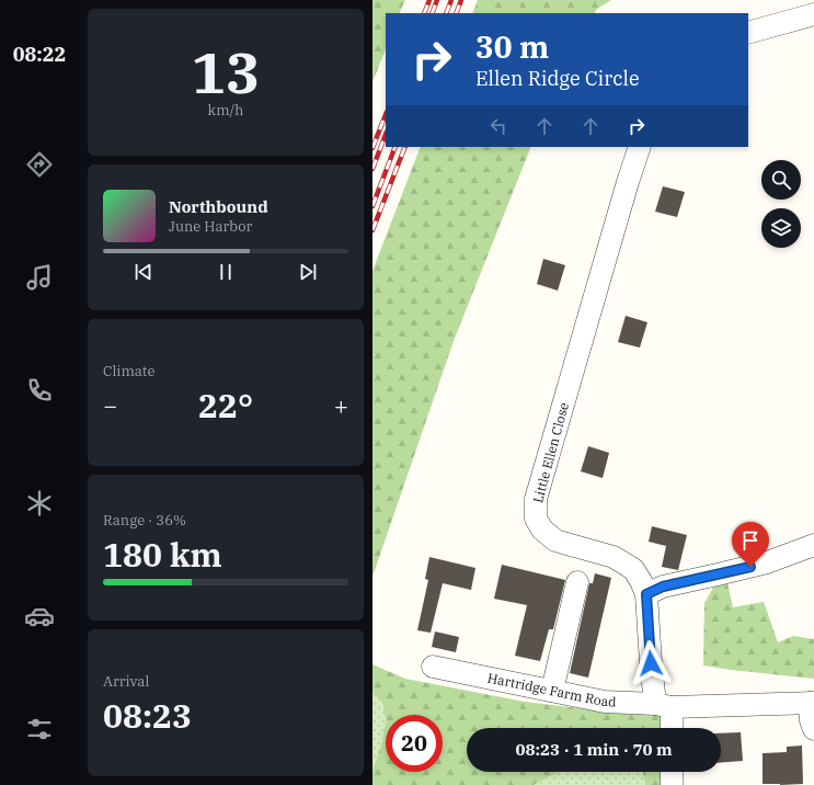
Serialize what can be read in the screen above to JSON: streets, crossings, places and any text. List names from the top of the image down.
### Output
{
  "streets": {
    "street": ["Little Ellen Close", "Hartridge Farm Road"]
  },
  "crossings": [
    ["Little Ellen Close", "Hartridge Farm Road"]
  ],
  "page": {
    "tabs": "08:22",
    "tile": [
      ["13", "km/h"],
      "Climate",
      ["Range · 36%", "180 km"],
      ["Arrival", "08:23"]
    ],
    "turn": ["30 m", "Ellen Ridge Circle"],
    "song": ["Northbound", "June Harbor"],
    "heat": ["−", "22°", "+"],
    "limit": "20",
    "trip": "08:23 · 1 min · 70 m"
  }
}
